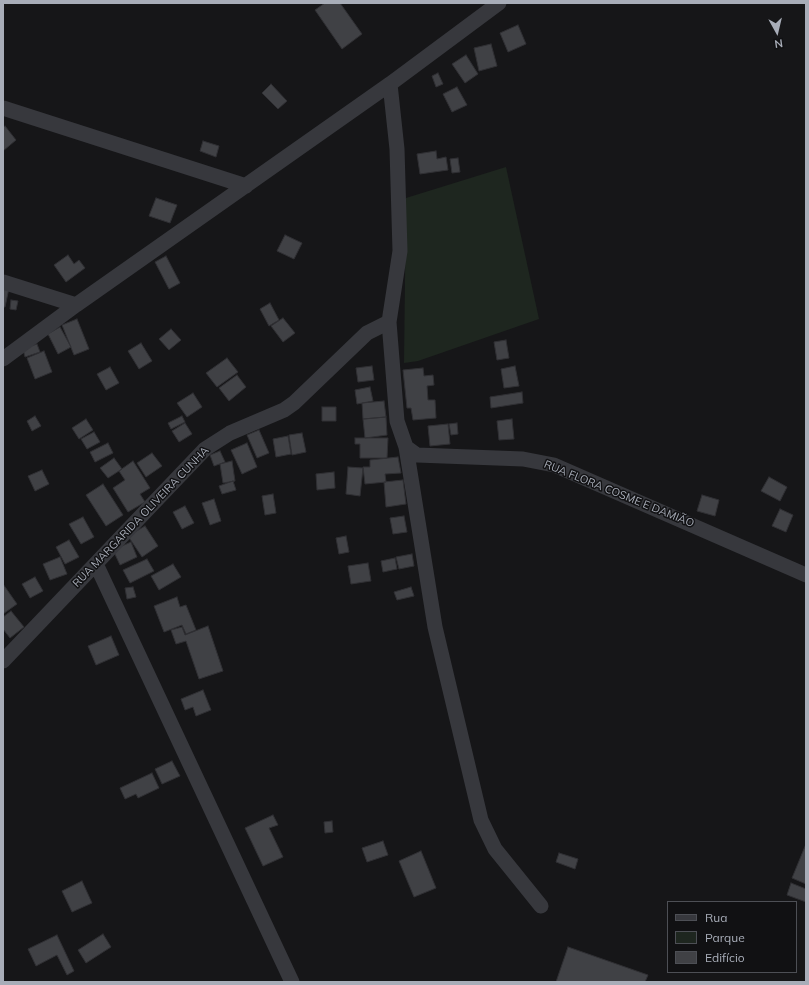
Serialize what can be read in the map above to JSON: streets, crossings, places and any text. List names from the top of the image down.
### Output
{
  "streets": {
    "street": ["RUA FLORA COSME E DAMIÃO", "RUA MARGARIDA OLIVEIRA CUNHA"]
  },
  "legend": ["Rua", "Parque", "Edifício"],
  "north": "bottom"
}
